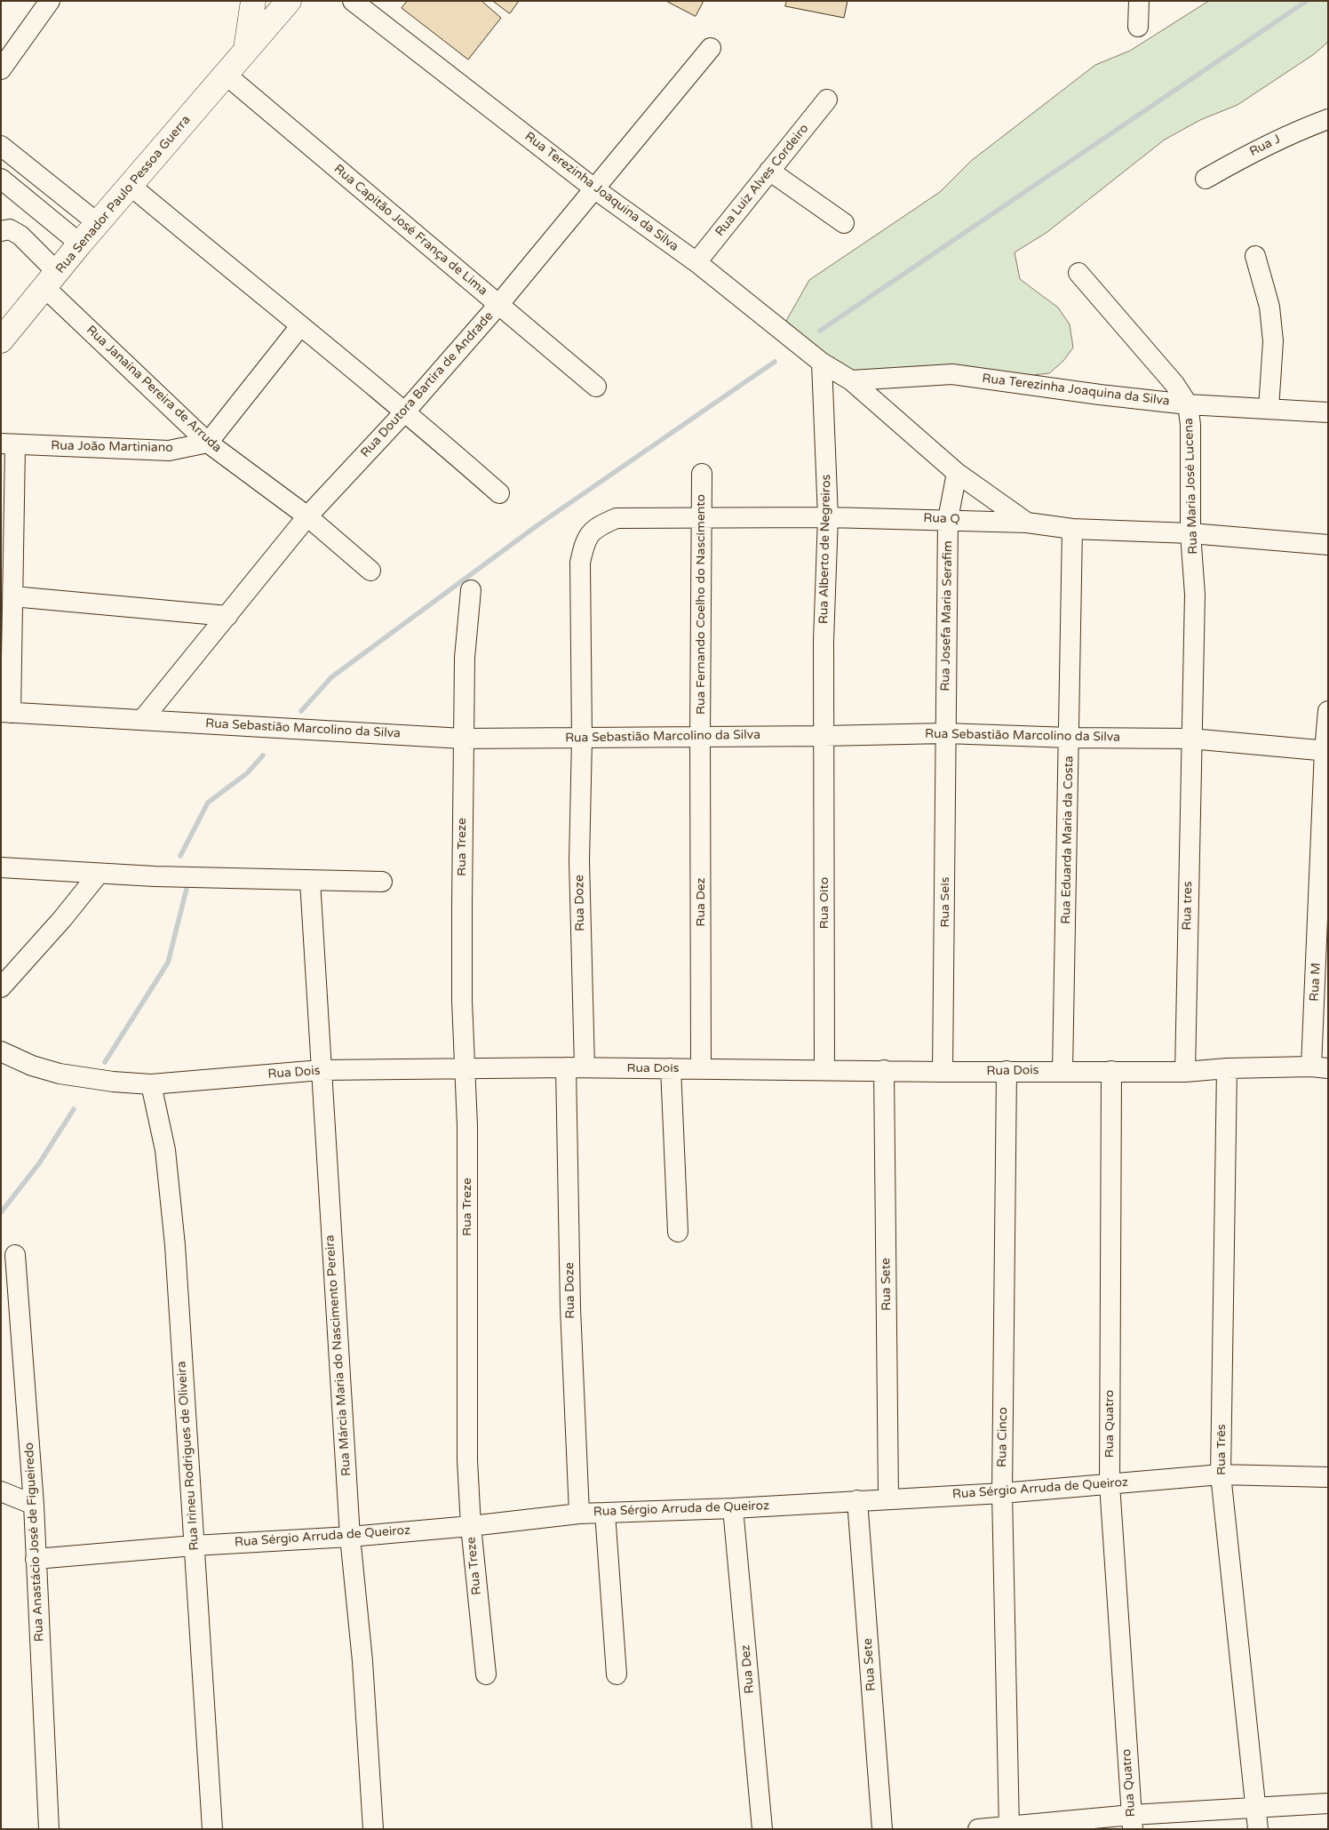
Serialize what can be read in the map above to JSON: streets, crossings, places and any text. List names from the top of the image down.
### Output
{
  "streets": {
    "main road": ["Rua Senador Paulo Pessoa Guerra"],
    "street": [
      "Rua J",
      "Rua Luiz Alves Cordeiro",
      "Rua Terezinha Joaquina da Silva",
      "Rua Capitão José França de Lima",
      "Rua Doutora Bartira de Andrade",
      "Rua Janaína Pereira de Arruda",
      "Rua João Martiniano",
      "Rua Maria José Lucena",
      "Rua Q",
      "Rua Alberto de Negreiros",
      "Rua Fernando Coelho do Nascimento",
      "Rua Josefa Maria Serafim",
      "Rua Sebastião Marcolino da Silva",
      "Rua Eduarda Maria da Costa",
      "Rua Treze",
      "Rua Dez",
      "Rua Seis",
      "Rua Doze",
      "Rua Oito",
      "Rua tres",
      "Rua M",
      "Rua Dois",
      "Rua Sete",
      "Rua Márcia Maria do Nascimento Pereira",
      "Rua Quatro",
      "Rua Cinco",
      "Rua Três",
      "Rua Irineu Rodrigues de Oliveira",
      "Rua Sérgio Arruda de Queiroz",
      "Rua Anastácio José de Figueiredo"
    ]
  },
  "crossings": [
    ["Rua Luiz Alves Cordeiro", "Rua Terezinha Joaquina da Silva"],
    ["Rua Terezinha Joaquina da Silva", "Rua Doutora Bartira de Andrade"],
    ["Rua Terezinha Joaquina da Silva", "Rua Maria José Lucena"],
    ["Rua Terezinha Joaquina da Silva", "Rua Q"],
    ["Rua Terezinha Joaquina da Silva", "Rua Alberto de Negreiros"],
    ["Rua Terezinha Joaquina da Silva", "Rua Josefa Maria Serafim"],
    ["Rua Senador Paulo Pessoa Guerra", "Rua Capitão José França de Lima"],
    ["Rua Senador Paulo Pessoa Guerra", "Rua Janaína Pereira de Arruda"],
    ["Rua Capitão José França de Lima", "Rua Doutora Bartira de Andrade"],
    ["Rua Doutora Bartira de Andrade", "Rua Janaína Pereira de Arruda"],
    ["Rua Doutora Bartira de Andrade", "Rua Sebastião Marcolino da Silva"],
    ["Rua Janaína Pereira de Arruda", "Rua João Martiniano"],
    ["Rua Maria José Lucena", "Rua Q"],
    ["Rua Maria José Lucena", "Rua Sebastião Marcolino da Silva"],
    ["Rua Maria José Lucena", "Rua tres"],
    ["Rua Q", "Rua Alberto de Negreiros"],
    ["Rua Q", "Rua Fernando Coelho do Nascimento"],
    ["Rua Q", "Rua Josefa Maria Serafim"],
    ["Rua Q", "Rua Eduarda Maria da Costa"],
    ["Rua Q", "Rua Doze"],
    ["Rua Alberto de Negreiros", "Rua Sebastião Marcolino da Silva"],
    ["Rua Alberto de Negreiros", "Rua Oito"],
    ["Rua Fernando Coelho do Nascimento", "Rua Sebastião Marcolino da Silva"],
    ["Rua Fernando Coelho do Nascimento", "Rua Dez"],
    ["Rua Josefa Maria Serafim", "Rua Sebastião Marcolino da Silva"],
    ["Rua Josefa Maria Serafim", "Rua Seis"],
    ["Rua Sebastião Marcolino da Silva", "Rua Eduarda Maria da Costa"],
    ["Rua Sebastião Marcolino da Silva", "Rua Treze"],
    ["Rua Sebastião Marcolino da Silva", "Rua Dez"],
    ["Rua Sebastião Marcolino da Silva", "Rua Seis"],
    ["Rua Sebastião Marcolino da Silva", "Rua Doze"],
    ["Rua Sebastião Marcolino da Silva", "Rua Oito"],
    ["Rua Sebastião Marcolino da Silva", "Rua tres"],
    ["Rua Sebastião Marcolino da Silva", "Rua M"],
    ["Rua Eduarda Maria da Costa", "Rua Dois"],
    ["Rua Treze", "Rua Dois"],
    ["Rua Treze", "Rua Sérgio Arruda de Queiroz"],
    ["Rua Dez", "Rua Dois"],
    ["Rua Dez", "Rua Sérgio Arruda de Queiroz"],
    ["Rua Seis", "Rua Dois"],
    ["Rua Doze", "Rua Dois"],
    ["Rua Doze", "Rua Sérgio Arruda de Queiroz"],
    ["Rua Oito", "Rua Dois"],
    ["Rua tres", "Rua Dois"],
    ["Rua M", "Rua Dois"],
    ["Rua Dois", "Rua Sete"],
    ["Rua Dois", "Rua Márcia Maria do Nascimento Pereira"],
    ["Rua Dois", "Rua Quatro"],
    ["Rua Dois", "Rua Cinco"],
    ["Rua Dois", "Rua Três"],
    ["Rua Dois", "Rua Irineu Rodrigues de Oliveira"],
    ["Rua Sete", "Rua Sérgio Arruda de Queiroz"],
    ["Rua Márcia Maria do Nascimento Pereira", "Rua Sérgio Arruda de Queiroz"],
    ["Rua Quatro", "Rua Sérgio Arruda de Queiroz"],
    ["Rua Cinco", "Rua Sérgio Arruda de Queiroz"],
    ["Rua Três", "Rua Sérgio Arruda de Queiroz"],
    ["Rua Irineu Rodrigues de Oliveira", "Rua Sérgio Arruda de Queiroz"],
    ["Rua Sérgio Arruda de Queiroz", "Rua Anastácio José de Figueiredo"]
  ]
}
